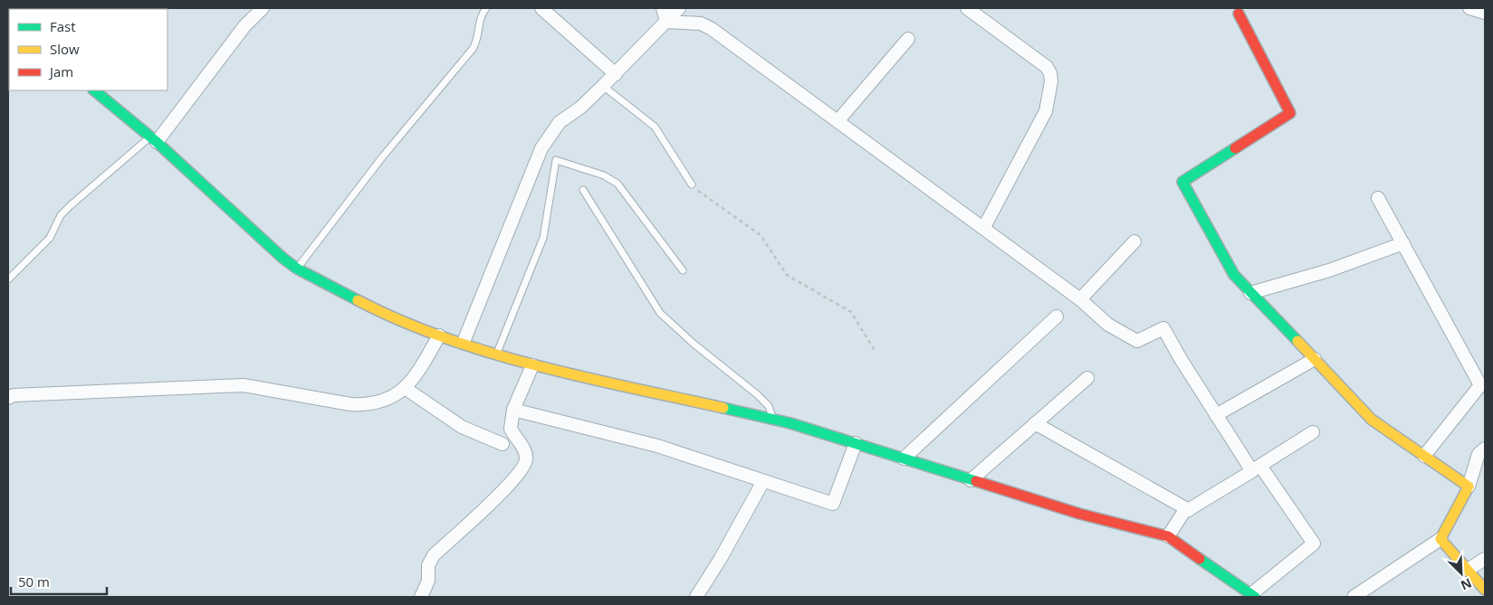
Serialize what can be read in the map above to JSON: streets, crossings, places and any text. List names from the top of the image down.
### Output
{
  "legend": ["Fast", "Slow", "Jam"],
  "scale_bar": "50 m",
  "north": "bottom right"
}
